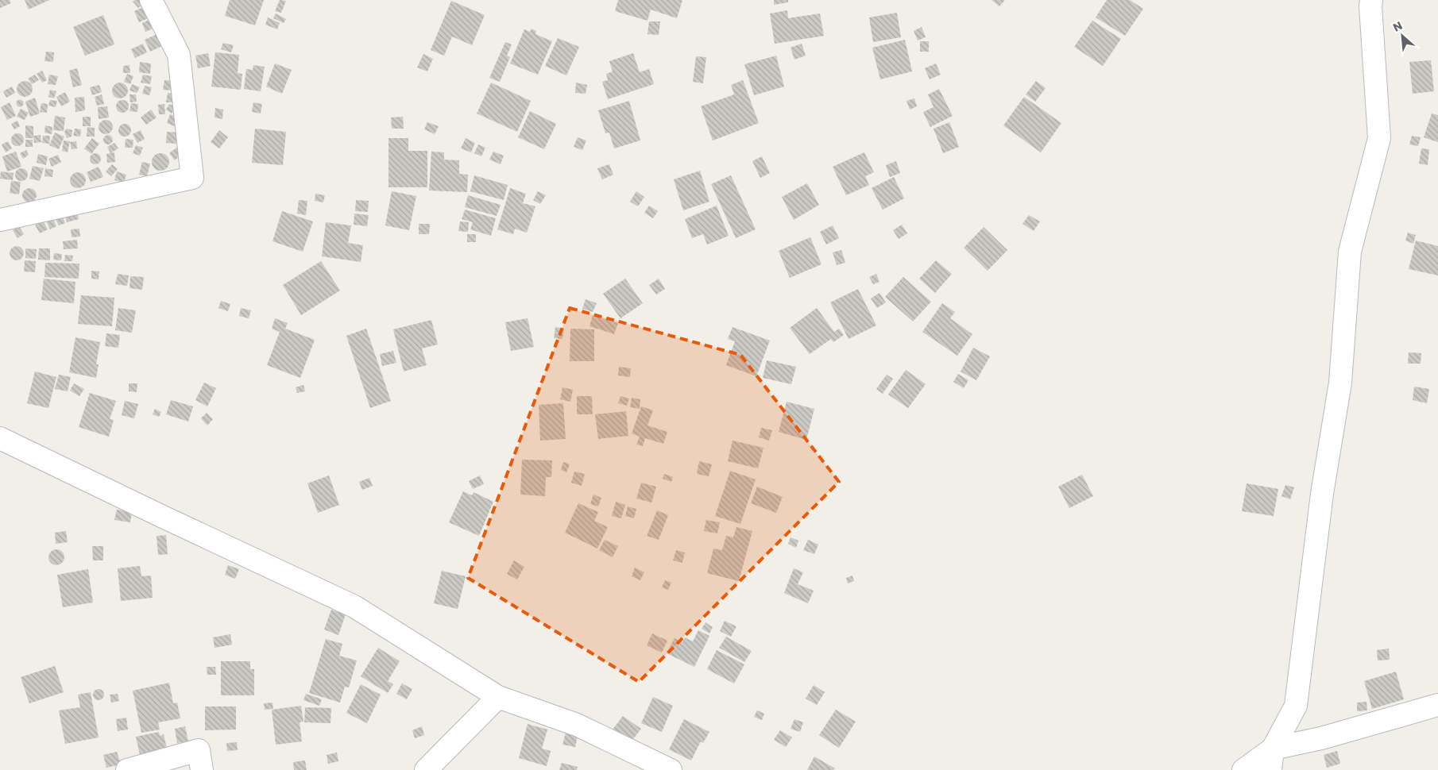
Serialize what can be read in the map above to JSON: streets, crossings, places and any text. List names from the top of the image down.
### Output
{
  "north": "top left"
}
